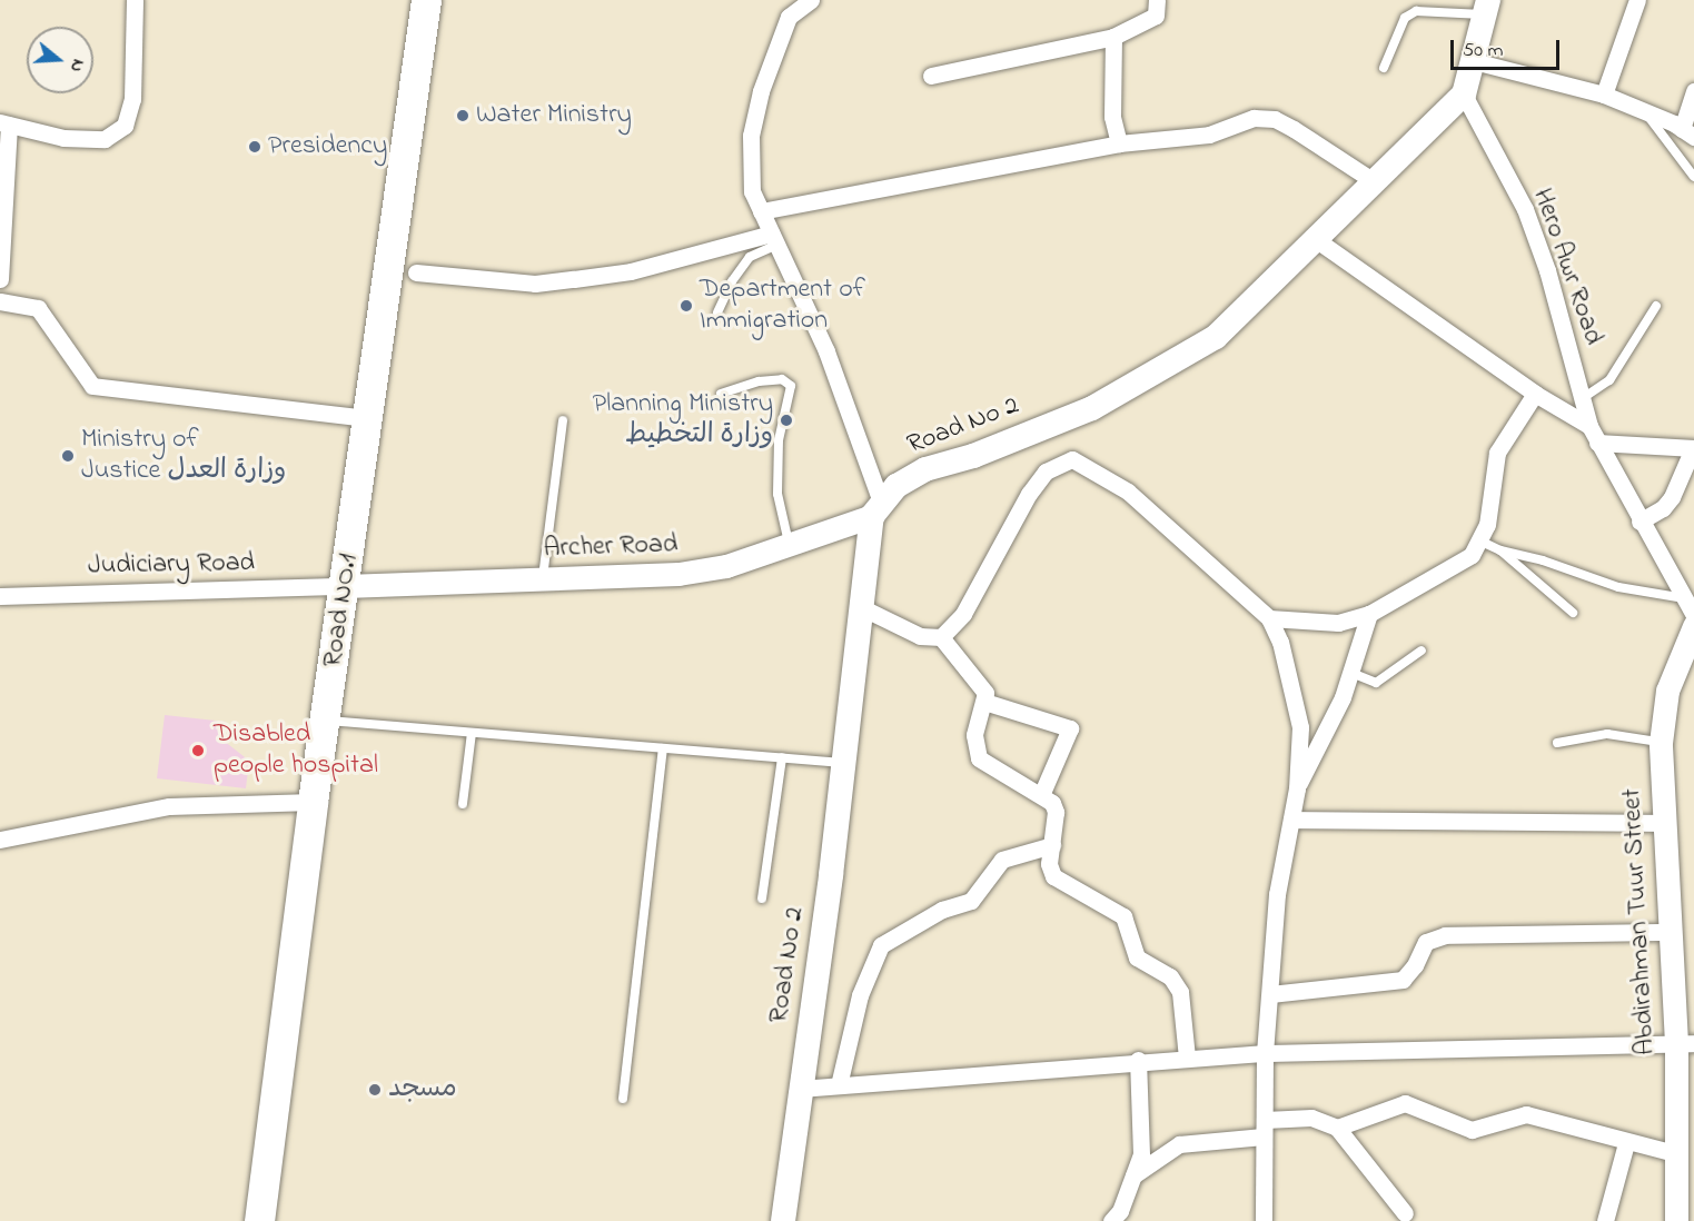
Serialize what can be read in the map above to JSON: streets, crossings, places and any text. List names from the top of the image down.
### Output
{
  "streets": {
    "highway": ["Road NO.1"],
    "main road": ["Road No 2"],
    "street": [
      "Hero Awr Road",
      "Archer Road",
      "Judiciary Road",
      "Abdirahman Tuur Street"
    ]
  },
  "crossings": [
    ["Hero Awr Road", "Road No 2"],
    ["Road No 2", "Archer Road"],
    ["Archer Road", "Judiciary Road"],
    ["Archer Road", "Road NO.1"],
    ["Judiciary Road", "Road NO.1"]
  ],
  "places": [
    "Water Ministry",
    "Presidency",
    "Department of Immigration",
    "Planning Ministry وزارة التخطيط",
    "Ministry of Justice وزارة العدل",
    "Disabled people hospital",
    "مسجد"
  ],
  "scale_bar": "50 m",
  "north": "right"
}
